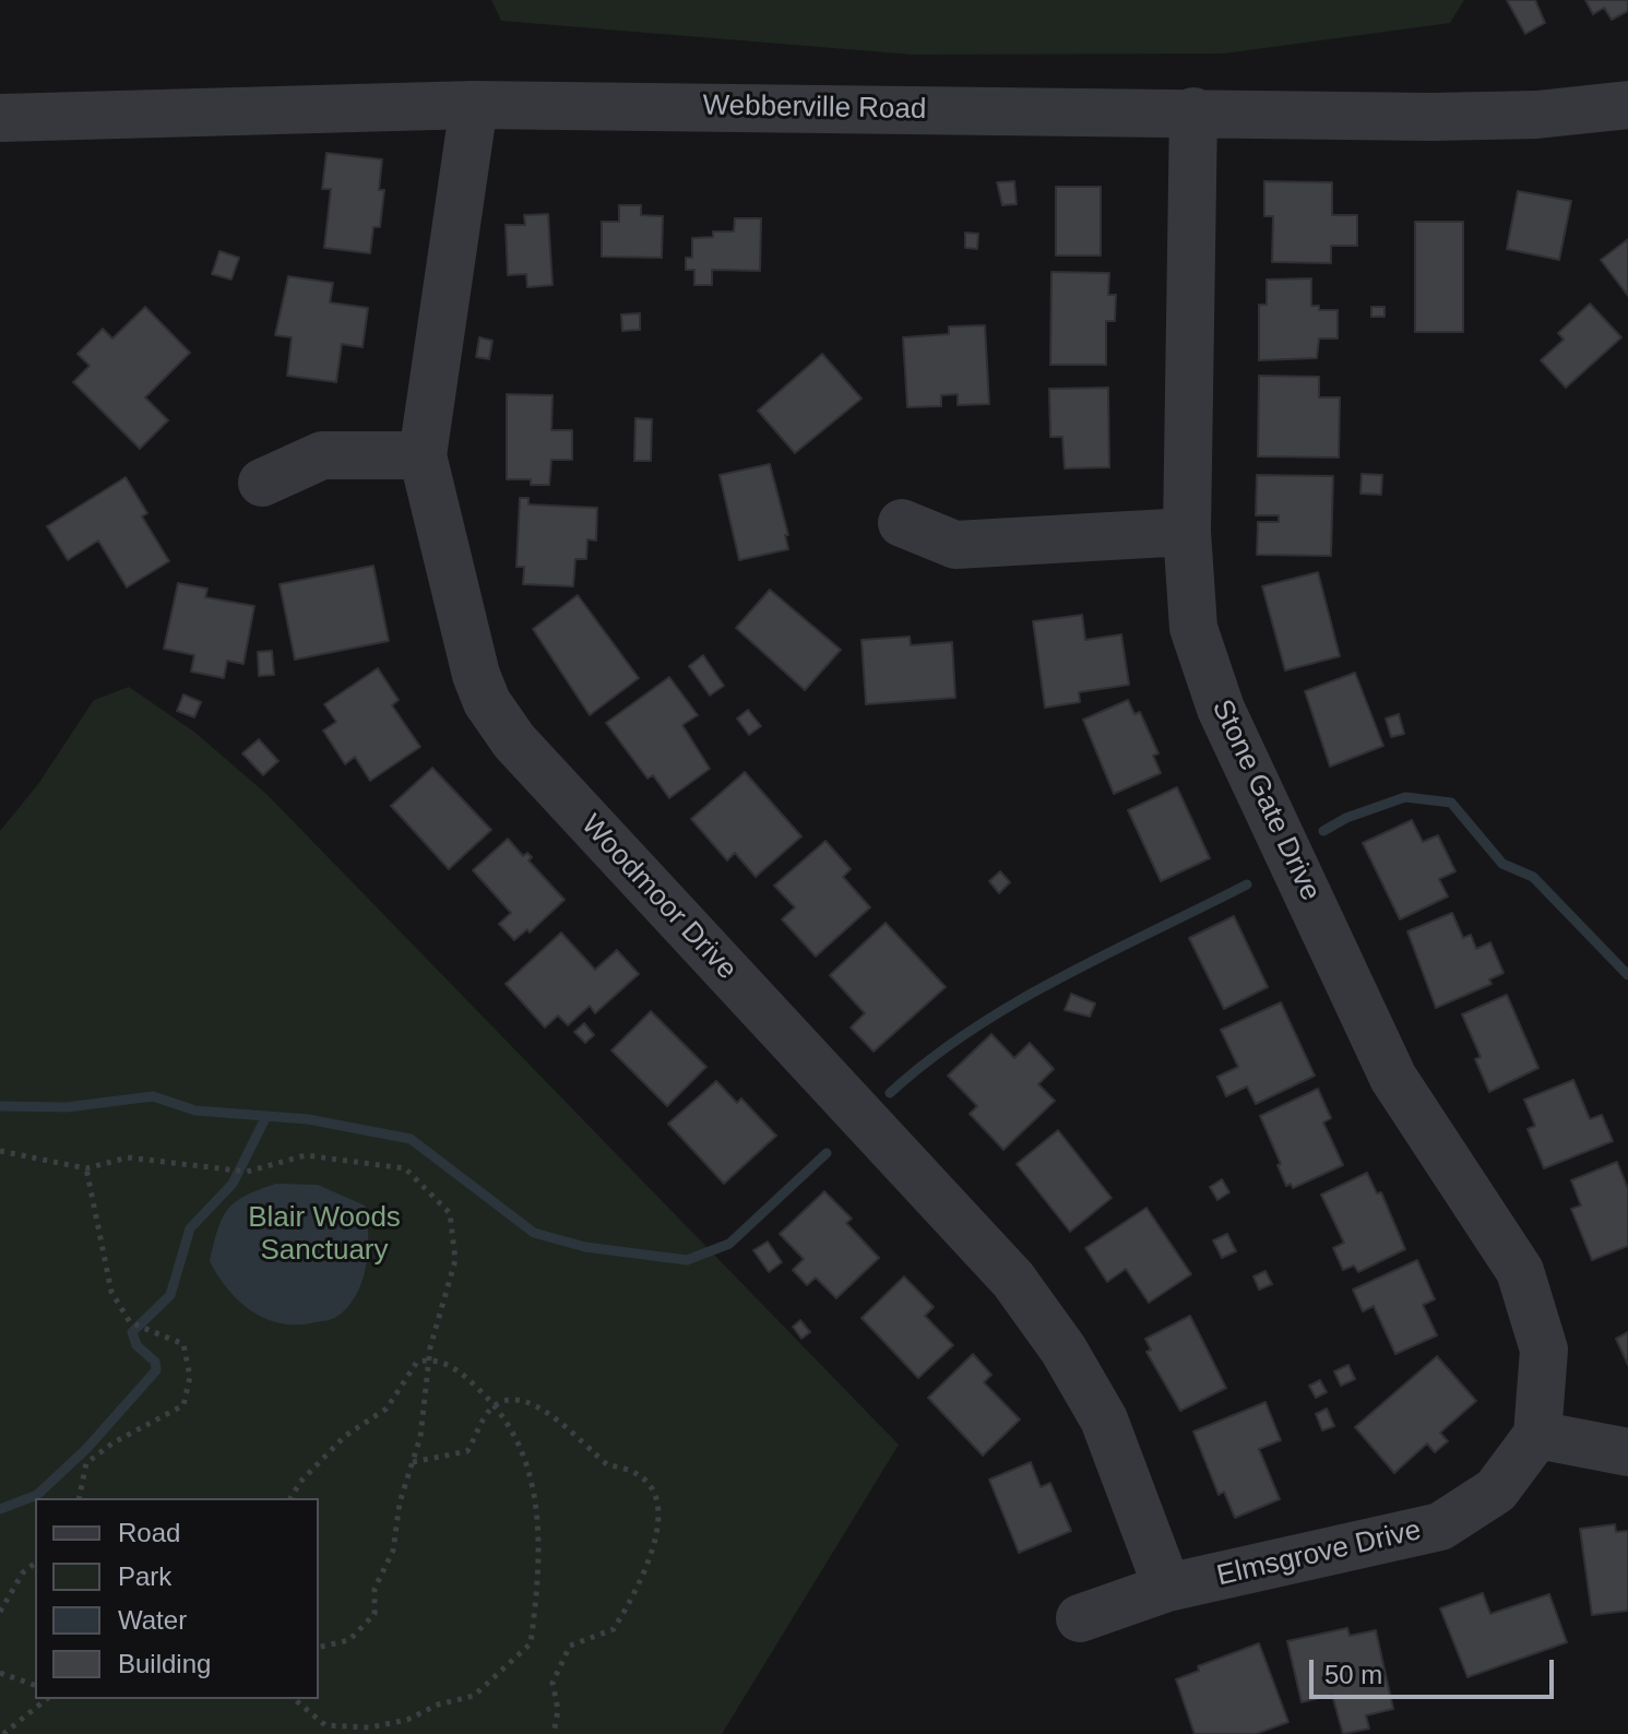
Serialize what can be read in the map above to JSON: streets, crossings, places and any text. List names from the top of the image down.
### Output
{
  "streets": {
    "street": [
      "Webberville Road",
      "Stone Gate Drive",
      "Woodmoor Drive",
      "Elmsgrove Drive"
    ]
  },
  "crossings": [
    ["Webberville Road", "Stone Gate Drive"],
    ["Webberville Road", "Woodmoor Drive"],
    ["Stone Gate Drive", "Elmsgrove Drive"],
    ["Woodmoor Drive", "Elmsgrove Drive"]
  ],
  "parks": ["Blair Woods Sanctuary"],
  "legend": [
    "Road",
    "Park",
    "Water",
    "Building"
  ],
  "scale_bar": "50 m"
}
